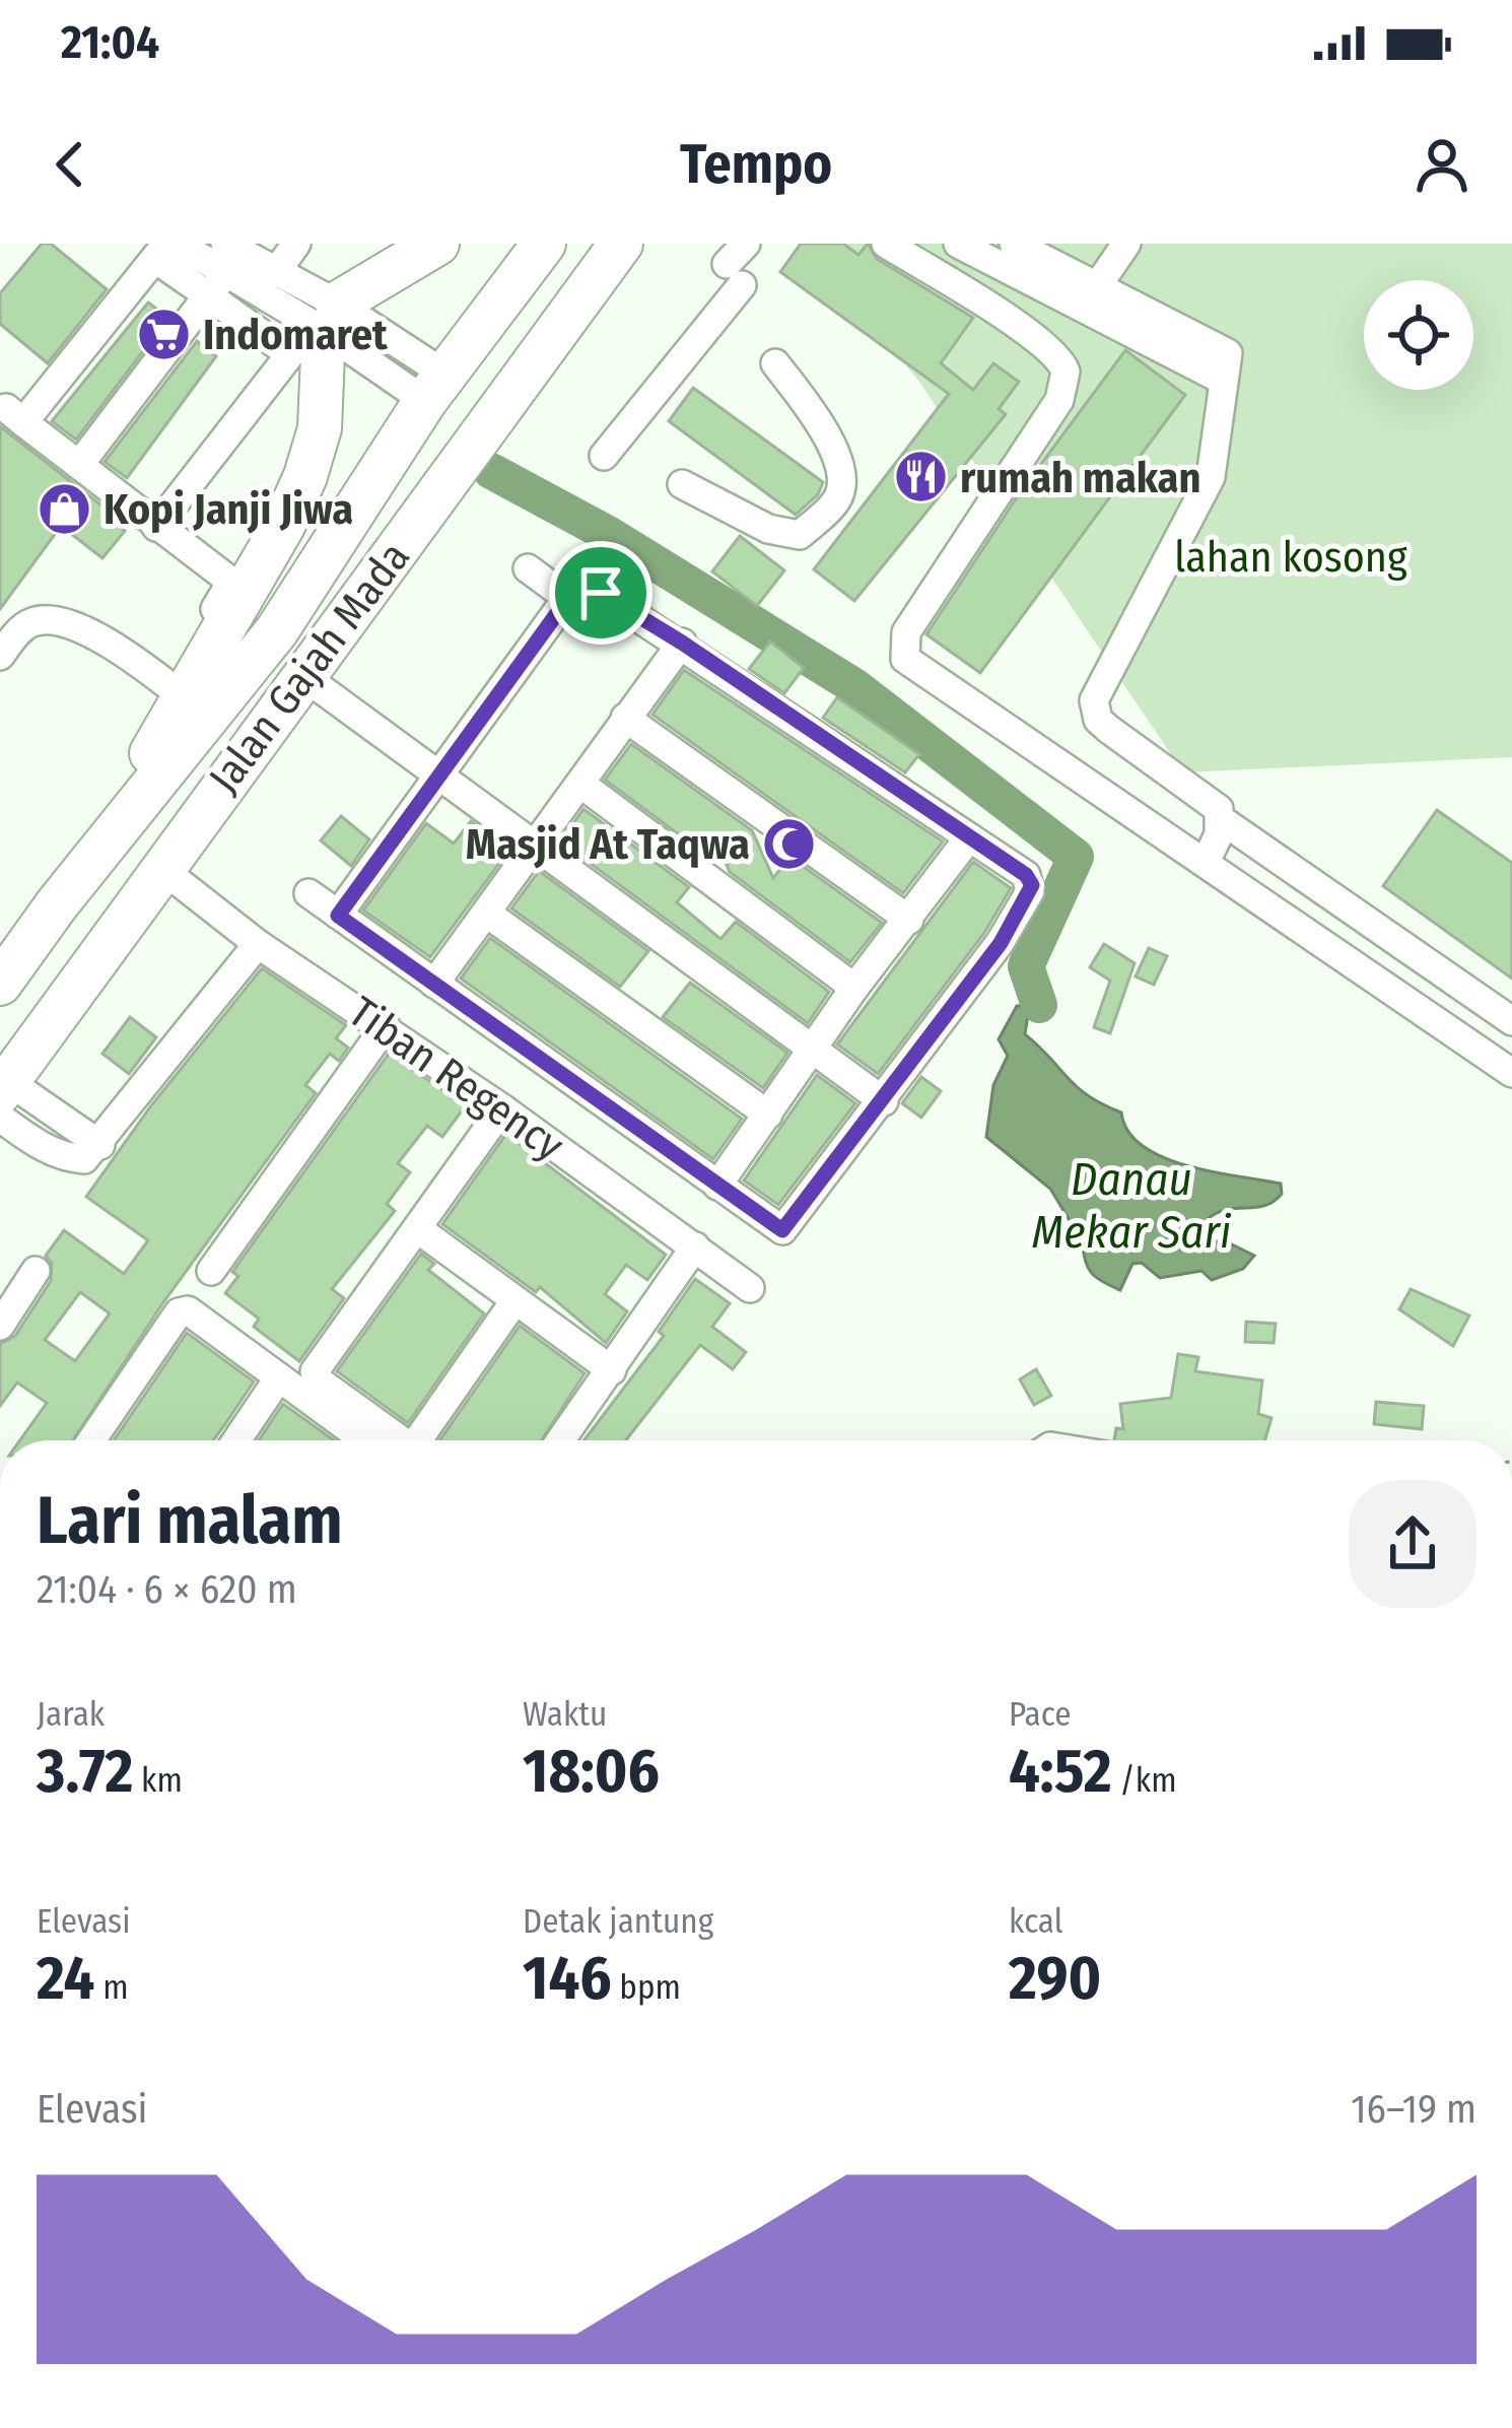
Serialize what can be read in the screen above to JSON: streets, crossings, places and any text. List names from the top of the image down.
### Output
{
  "streets": {
    "highway": ["Jalan Gajah Mada"],
    "street": ["Tiban Regency"]
  },
  "crossings": [
    ["Jalan Gajah Mada", "Tiban Regency"]
  ],
  "water": ["Danau Mekar Sari"],
  "parks": ["lahan kosong"],
  "places": {
    "supermarket": ["Indomaret"],
    "restaurant": ["rumah makan"],
    "shop": ["Kopi Janji Jiwa"],
    "mosque": ["Masjid At Taqwa"]
  },
  "page": {
    "status": "21:04",
    "header": "Tempo",
    "heading": ["Lari malam", "21:04 · 6 × 620 m"],
    "stats": [
      ["Jarak", "3.72 km"],
      ["Waktu", "18:06"],
      ["Pace", "4:52 /km"],
      ["Elevasi", "24 m"],
      ["Detak jantung", "146 bpm"],
      ["kcal", "290"]
    ],
    "chart": ["Elevasi", "16–19 m"]
  }
}
